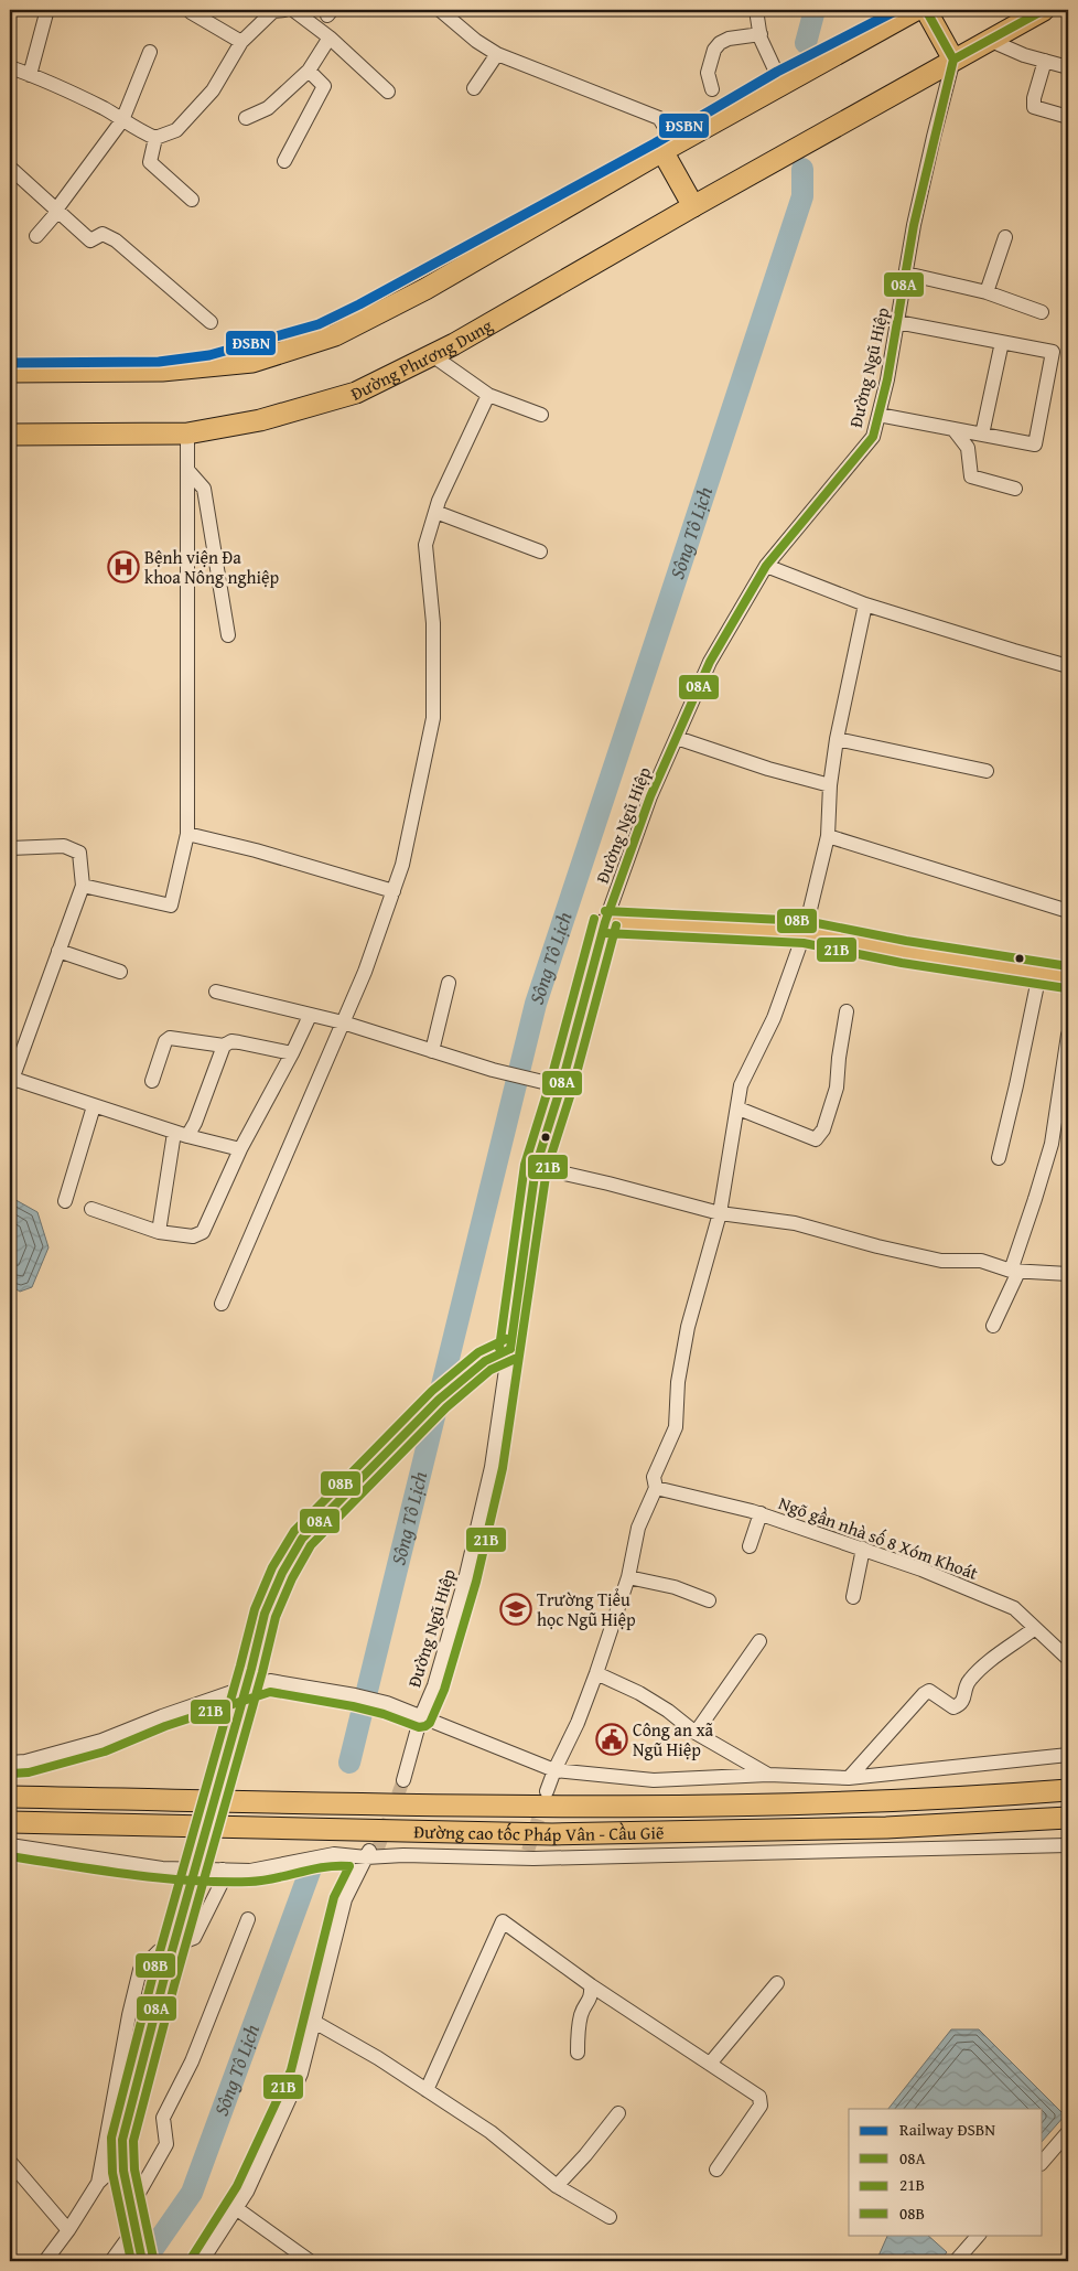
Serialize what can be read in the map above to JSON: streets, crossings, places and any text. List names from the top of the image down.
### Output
{
  "streets": {
    "highway": ["Đường Phương Dung", "Đường cao tốc Pháp Vân - Cầu Giẽ"],
    "street": ["Đường Ngũ Hiệp", "Ngõ gần nhà số 8 Xóm Khoát"]
  },
  "crossings": [
    ["Đường Phương Dung", "Đường Ngũ Hiệp"]
  ],
  "water": ["Sông Tô Lịch"],
  "places": {
    "hospital": ["Bệnh viện Đa khoa Nông nghiệp"],
    "school or university": ["Trường Tiểu học Ngũ Hiệp"],
    "public building": ["Công an xã Ngũ Hiệp"]
  },
  "lines": [
    "rail line ĐSBN",
    "transit line 08A",
    "transit line 08B",
    "transit line 21B"
  ],
  "legend": [
    "Railway ĐSBN",
    "08A",
    "21B",
    "08B"
  ]
}
